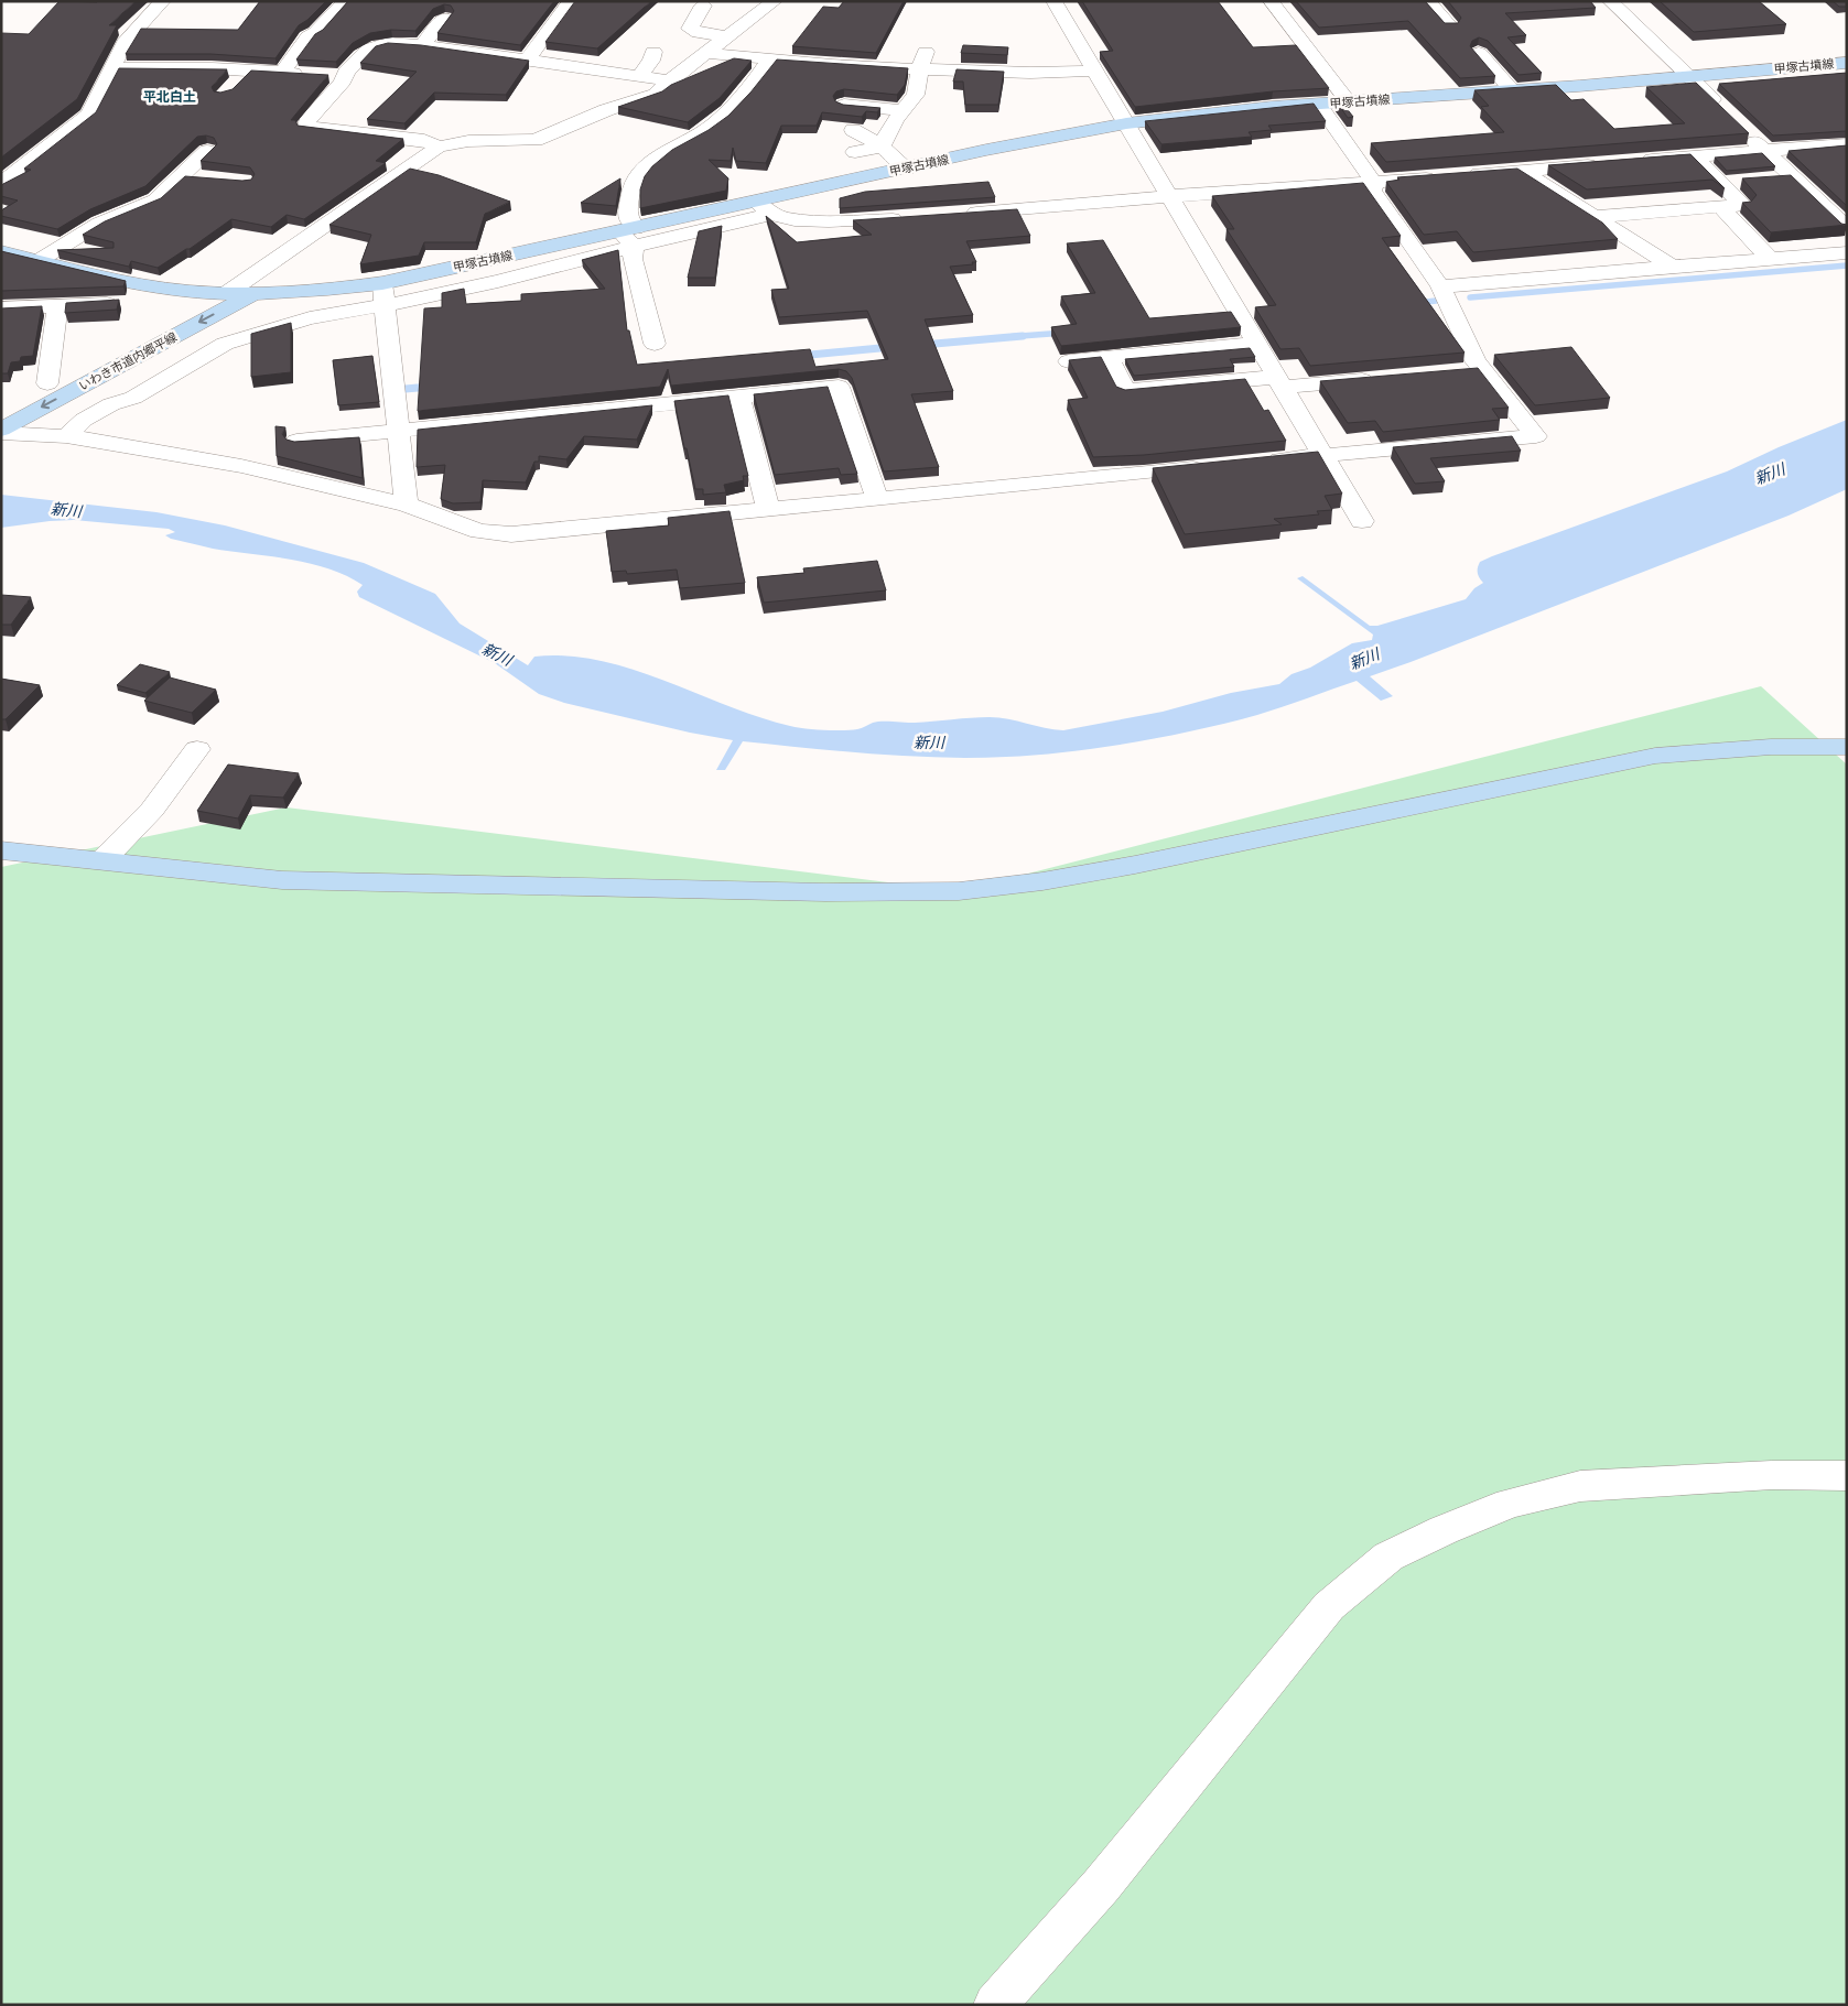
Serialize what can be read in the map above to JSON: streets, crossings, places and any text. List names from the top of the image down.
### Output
{
  "streets": {
    "street": ["甲塚古墳線", "いわき市道内郷平線"]
  },
  "districts": ["平北白土"],
  "water": ["新川"]
}
